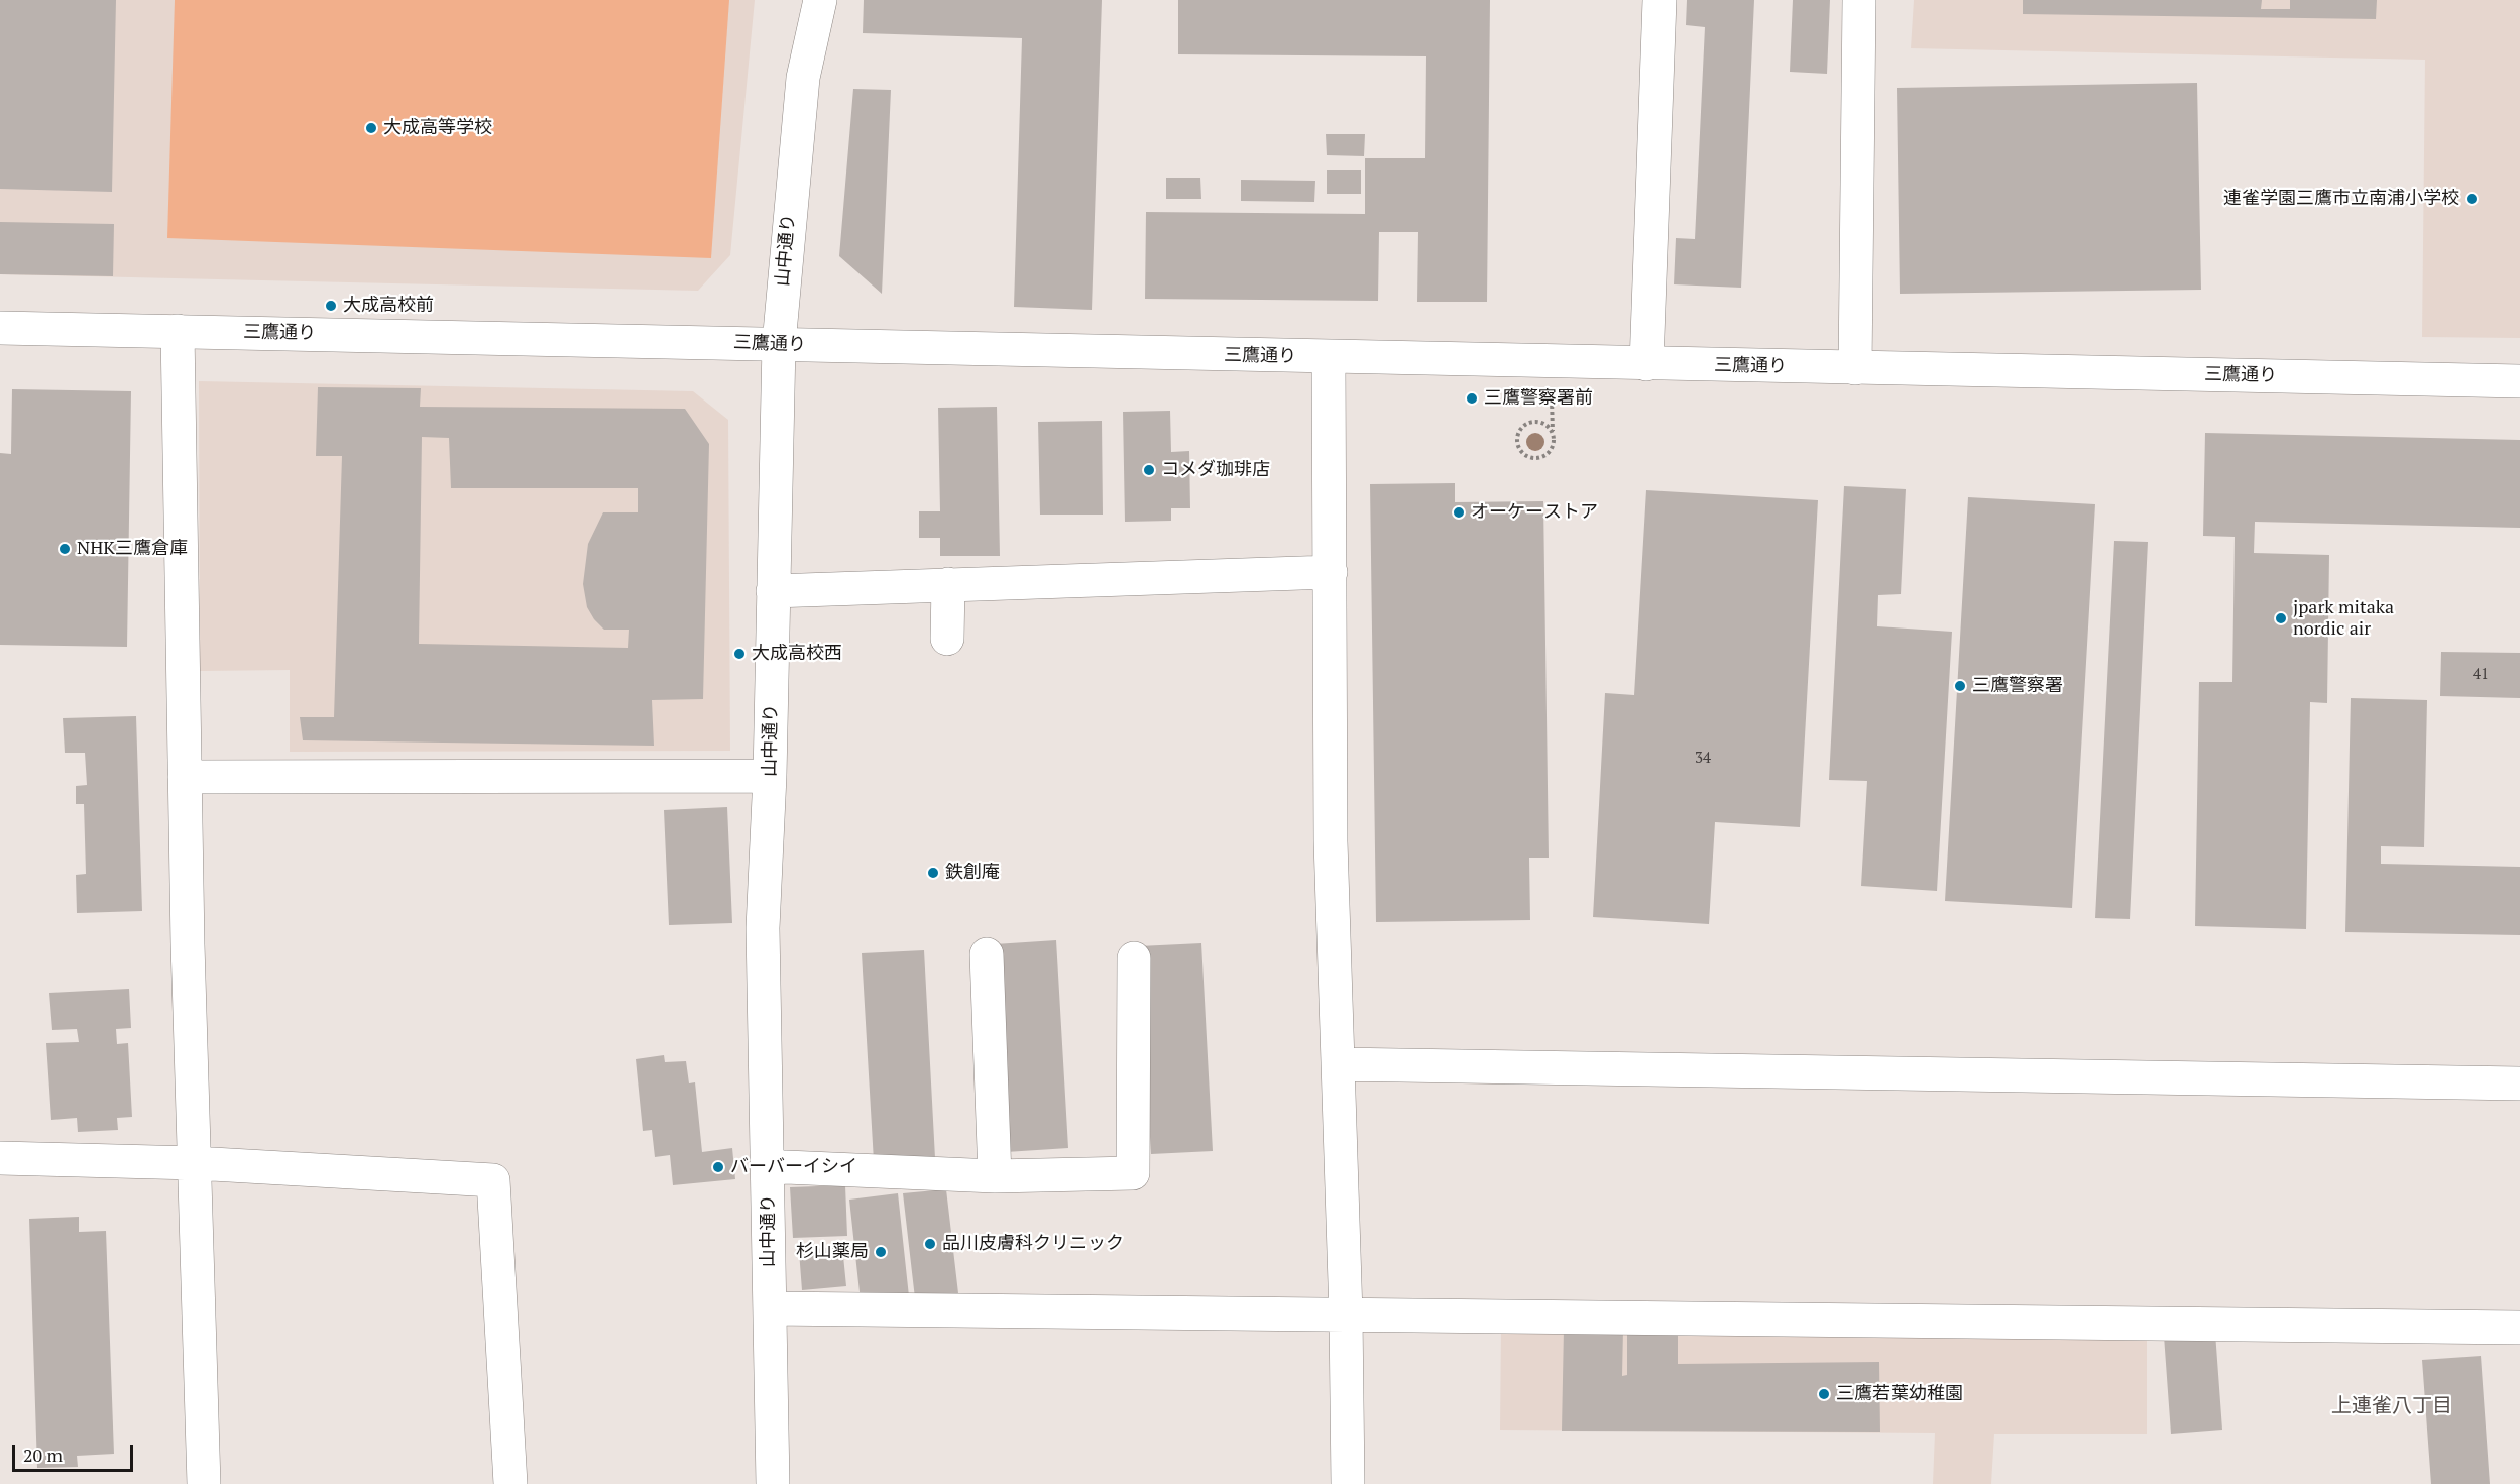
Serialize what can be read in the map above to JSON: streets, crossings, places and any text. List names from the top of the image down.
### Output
{
  "streets": {
    "street": ["山中通り", "三鷹通り"]
  },
  "crossings": [
    ["山中通り", "三鷹通り"]
  ],
  "districts": ["上連雀八丁目"],
  "places": [
    "大成高等学校",
    "連雀学園三鷹市立南浦小学校",
    "大成高校前",
    "三鷹警察署前",
    "コメダ珈琲店",
    "オーケーストア",
    "NHK三鷹倉庫",
    "jpark mitaka nordic air",
    "大成高校西",
    "三鷹警察署",
    "鉄創庵",
    "バーバーイシイ",
    "品川皮膚科クリニック",
    "杉山薬局",
    "三鷹若葉幼稚園"
  ],
  "house_numbers": ["41", "34"],
  "scale_bar": "20 m"
}
